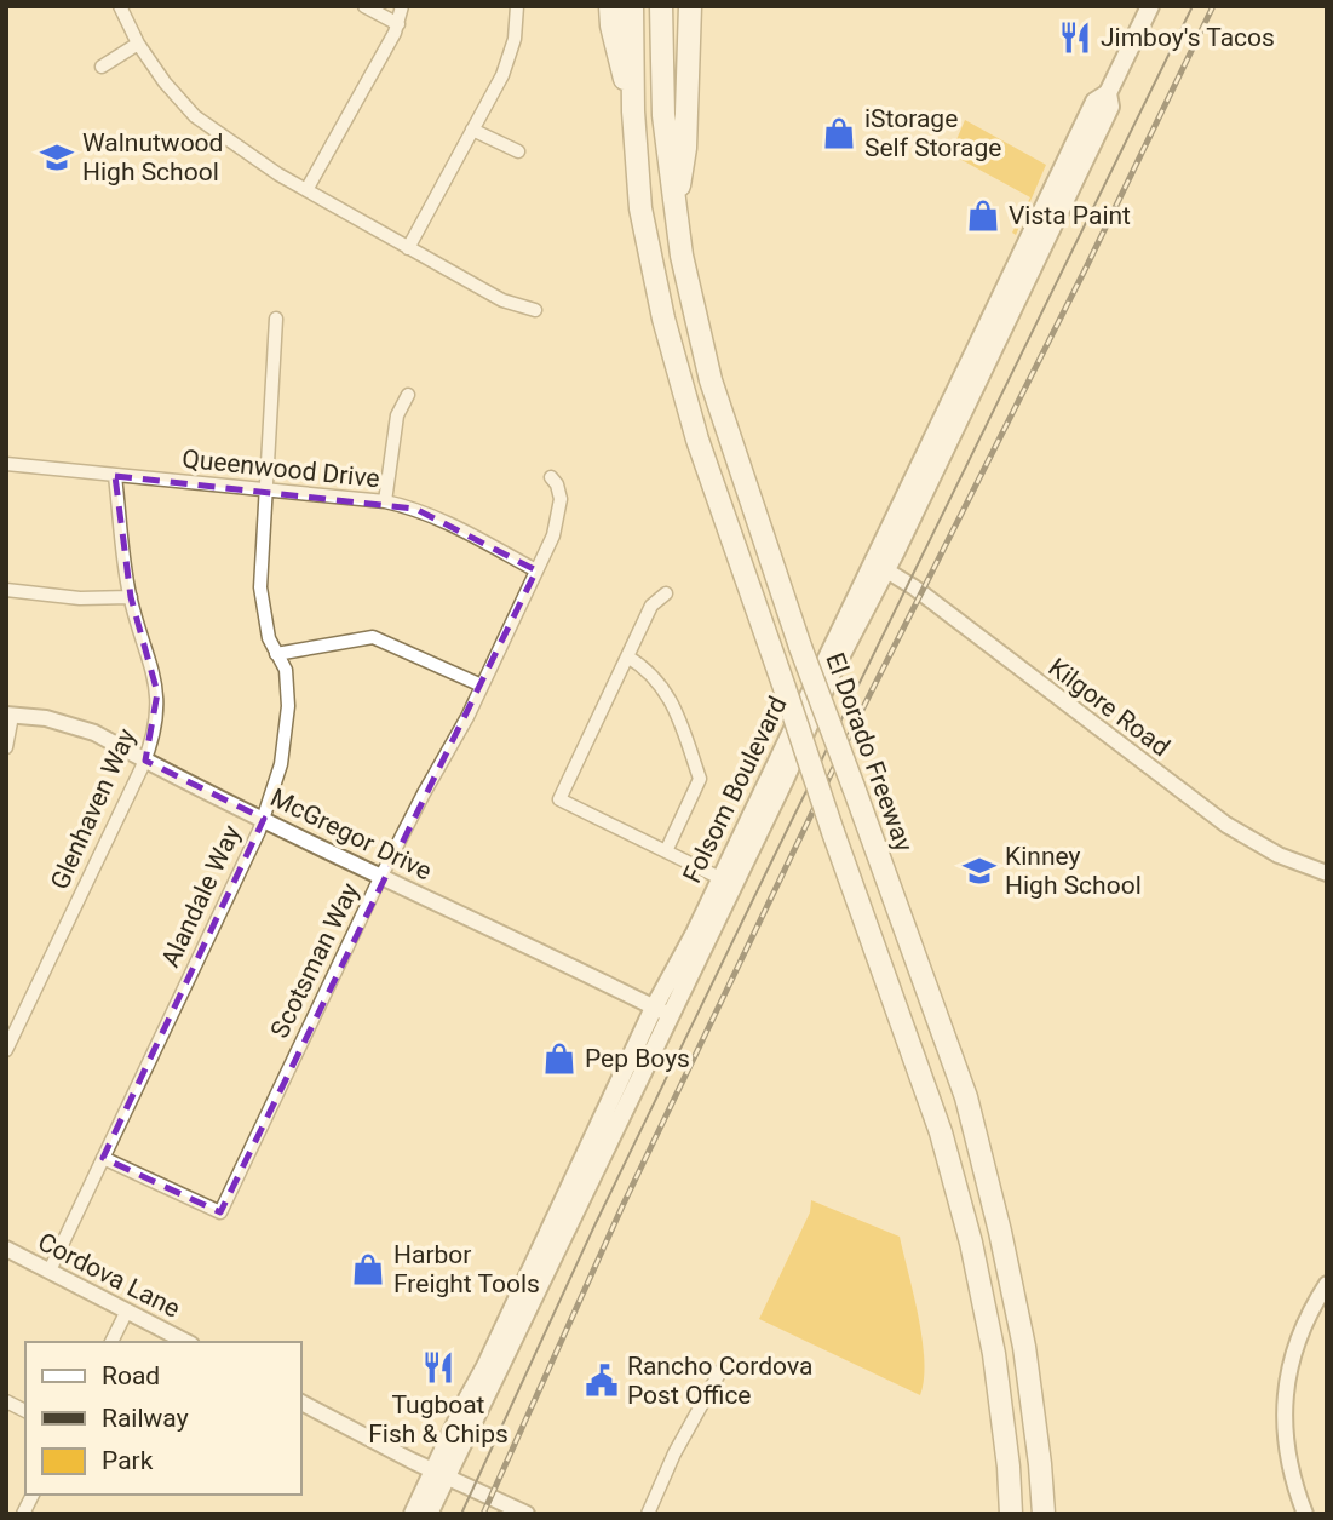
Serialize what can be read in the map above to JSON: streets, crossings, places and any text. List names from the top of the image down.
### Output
{
  "streets": {
    "highway": ["El Dorado Freeway"],
    "main road": ["Folsom Boulevard"],
    "street": [
      "Queenwood Drive",
      "Kilgore Road",
      "Glenhaven Way",
      "McGregor Drive",
      "Alandale Way",
      "Scotsman Way",
      "Cordova Lane"
    ]
  },
  "crossings": [
    ["Queenwood Drive", "Glenhaven Way"],
    ["Queenwood Drive", "Alandale Way"],
    ["Queenwood Drive", "Scotsman Way"],
    ["Kilgore Road", "Folsom Boulevard"],
    ["Folsom Boulevard", "McGregor Drive"],
    ["Glenhaven Way", "McGregor Drive"],
    ["McGregor Drive", "Alandale Way"],
    ["McGregor Drive", "Scotsman Way"],
    ["Alandale Way", "Scotsman Way"],
    ["Alandale Way", "Cordova Lane"]
  ],
  "places": {
    "restaurant": ["Jimboy's Tacos", "Tugboat Fish & Chips"],
    "shop": [
      "iStorage Self Storage",
      "Vista Paint",
      "Pep Boys",
      "Harbor Freight Tools"
    ],
    "school or university": ["Walnutwood High School", "Kinney High School"],
    "public building": ["Rancho Cordova Post Office"]
  },
  "legend": ["Road", "Railway", "Park"]
}
